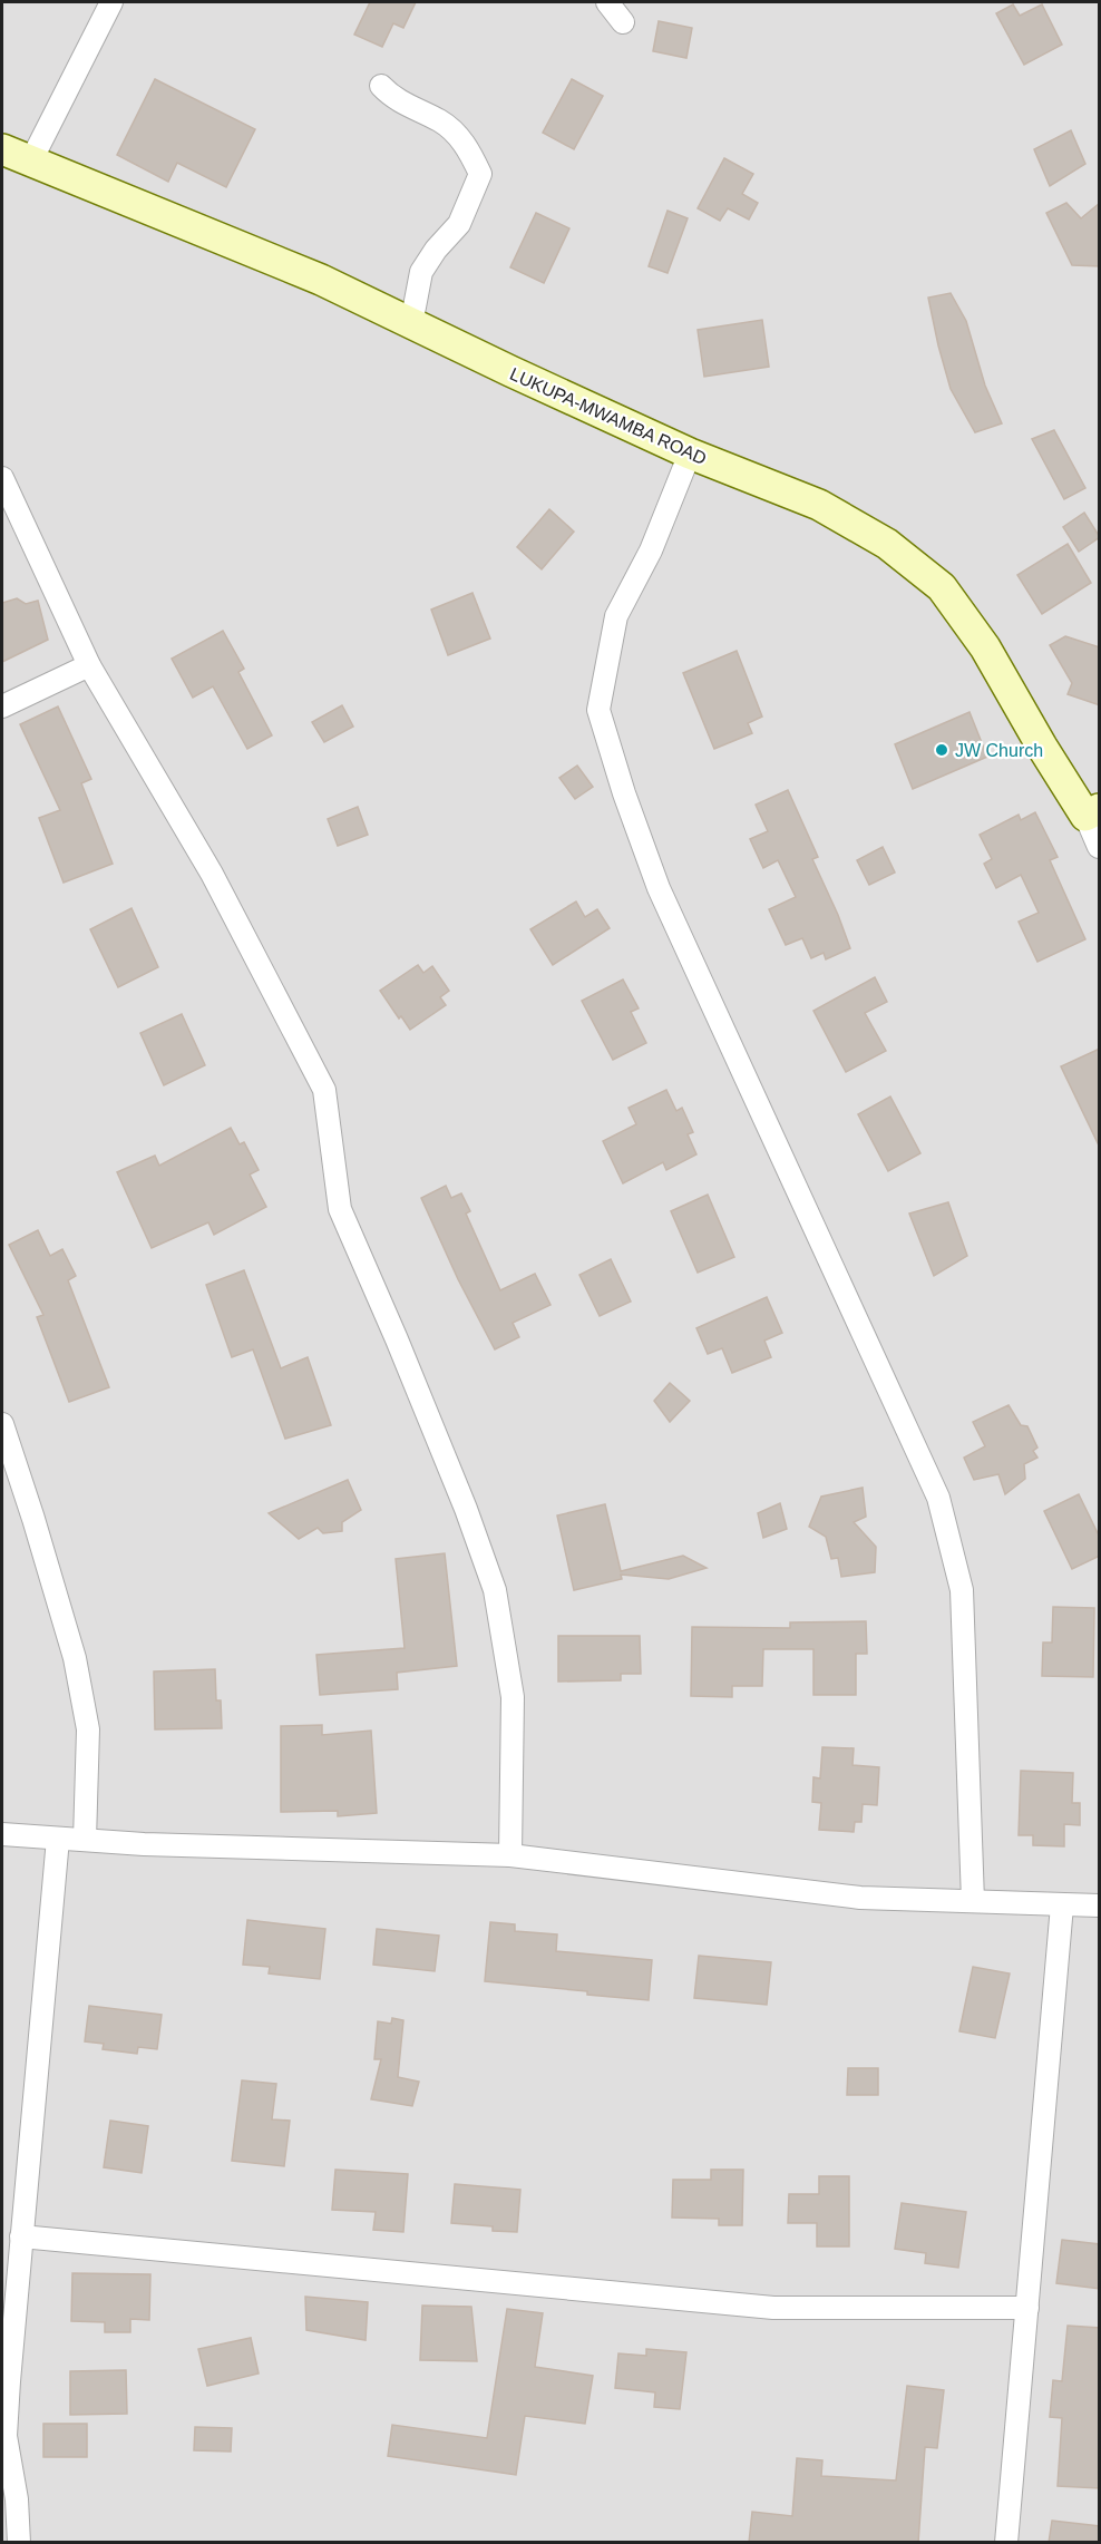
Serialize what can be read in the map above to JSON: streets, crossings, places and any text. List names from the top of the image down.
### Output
{
  "streets": {
    "street": ["LUKUPA-MWAMBA ROAD"]
  },
  "places": ["JW Church"]
}
